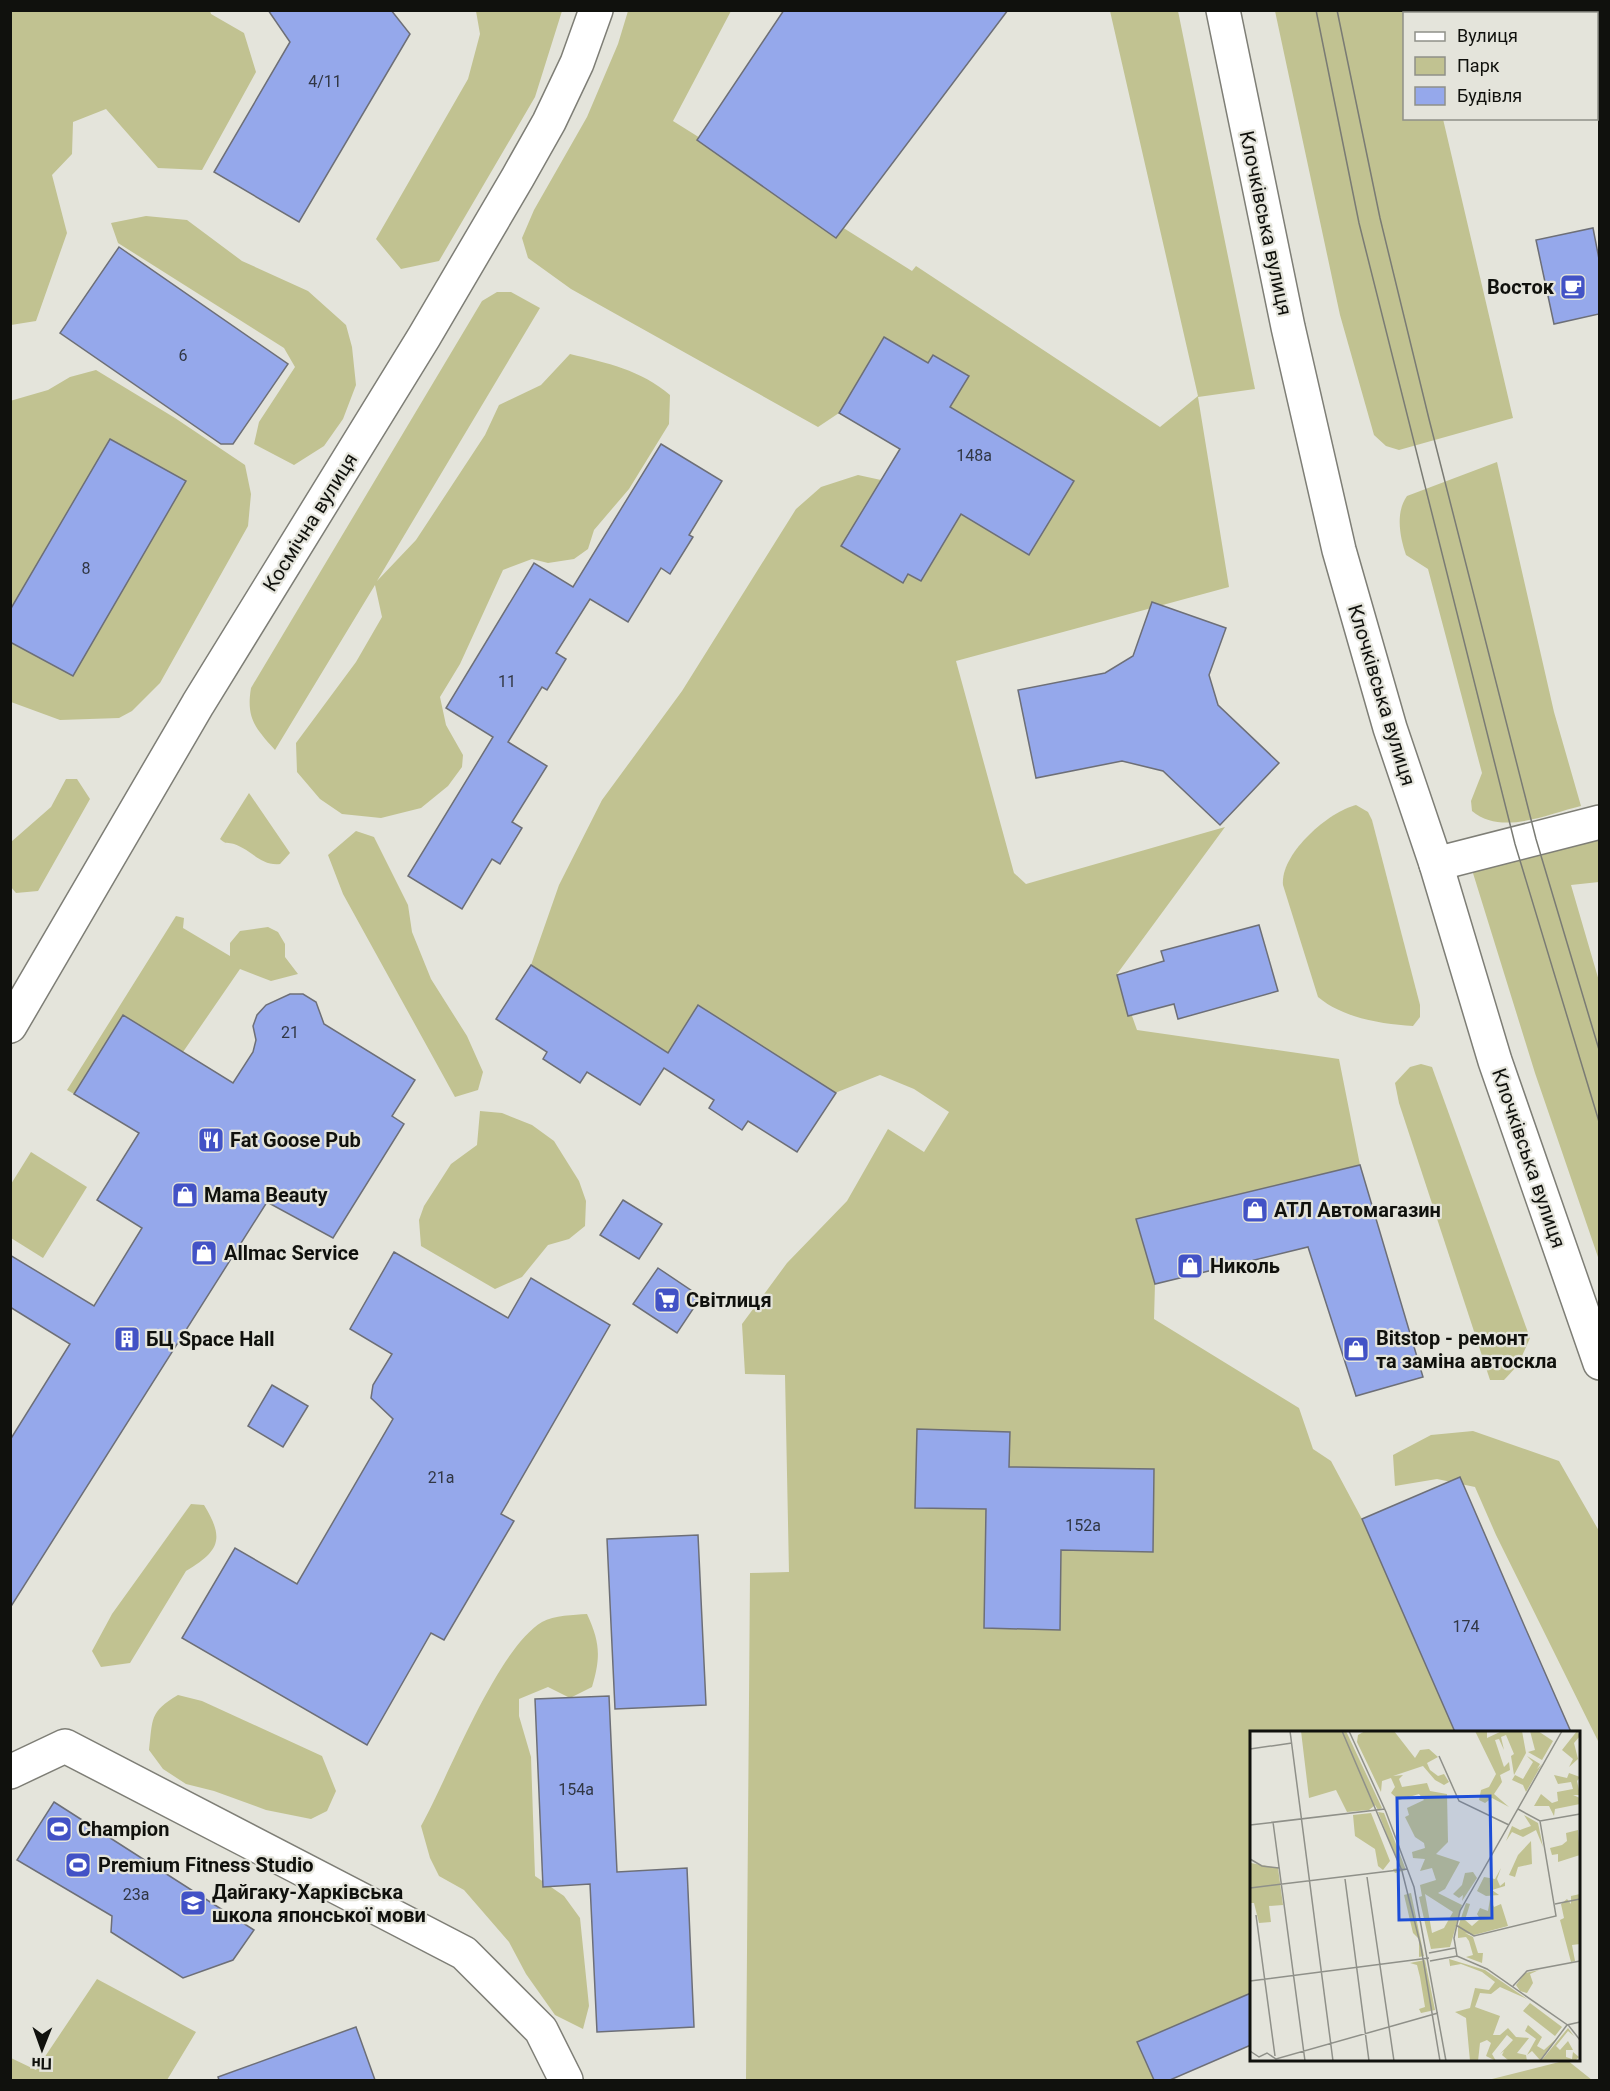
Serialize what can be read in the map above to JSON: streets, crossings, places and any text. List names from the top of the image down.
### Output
{
  "streets": {
    "street": ["Клочківська вулиця", "Космічна вулиця"]
  },
  "places": {
    "cafe": ["Восток"],
    "restaurant": ["Fat Goose Pub"],
    "shop": [
      "Mama Beauty",
      "АТЛ Автомагазин",
      "Allmac Service",
      "Николь",
      "Bitstop - ремонт та заміна автоскла"
    ],
    "supermarket": ["Світлиця"],
    "building": ["БЦ Space Hall"],
    "sports": ["Champion", "Premium Fitness Studio"],
    "school or university": ["Дайгаку-Харківська школа японської мови"]
  },
  "house_numbers": [
    "4/11",
    "6",
    "148а",
    "8",
    "11",
    "21",
    "21а",
    "152а",
    "174",
    "154а",
    "23а"
  ],
  "legend": ["Вулиця", "Парк", "Будівля"],
  "north": "bottom"
}
